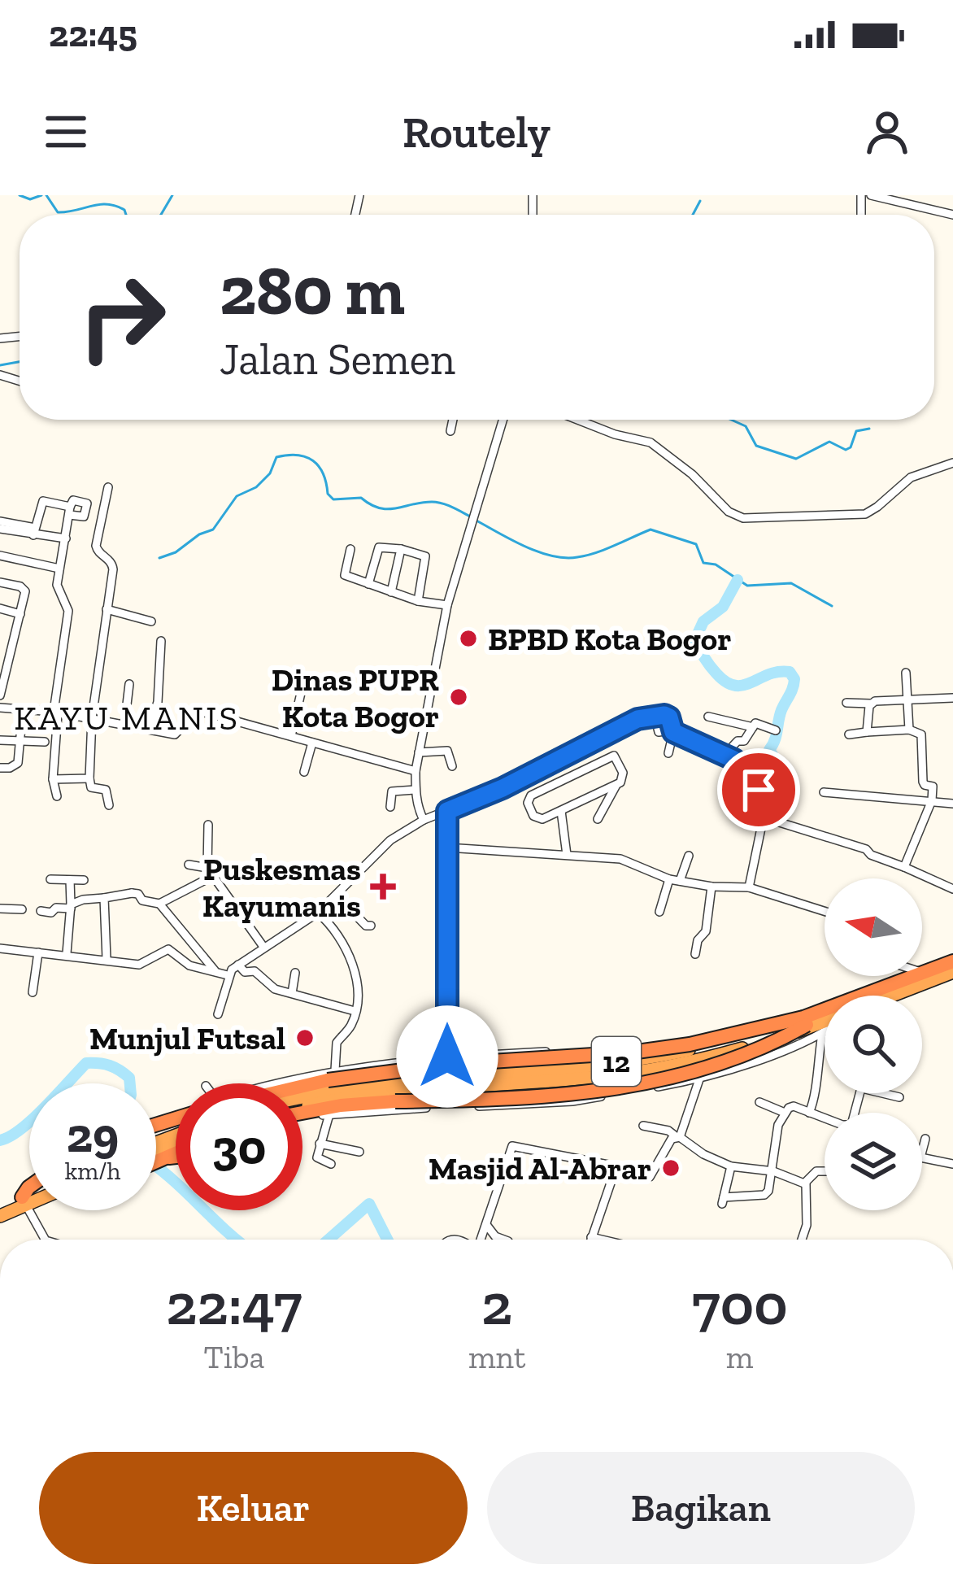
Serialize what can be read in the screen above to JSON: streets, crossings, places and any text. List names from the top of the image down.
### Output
{
  "streets": {
    "highway": ["12"]
  },
  "districts": ["KAYU MANIS"],
  "places": {
    "other": [
      "BPBD Kota Bogor",
      "Dinas PUPR Kota Bogor",
      "Munjul Futsal",
      "Masjid Al-Abrar"
    ],
    "health": ["Puskesmas Kayumanis"]
  },
  "north": "left",
  "page": {
    "status": "22:45",
    "header": "Routely",
    "turn": ["280 m", "Jalan Semen"],
    "speed": "29 km/h",
    "limit": "30",
    "eta": [
      "22:47",
      "Tiba",
      "2",
      "mnt",
      "700",
      "m"
    ],
    "buttons": ["Keluar", "Bagikan"]
  }
}
